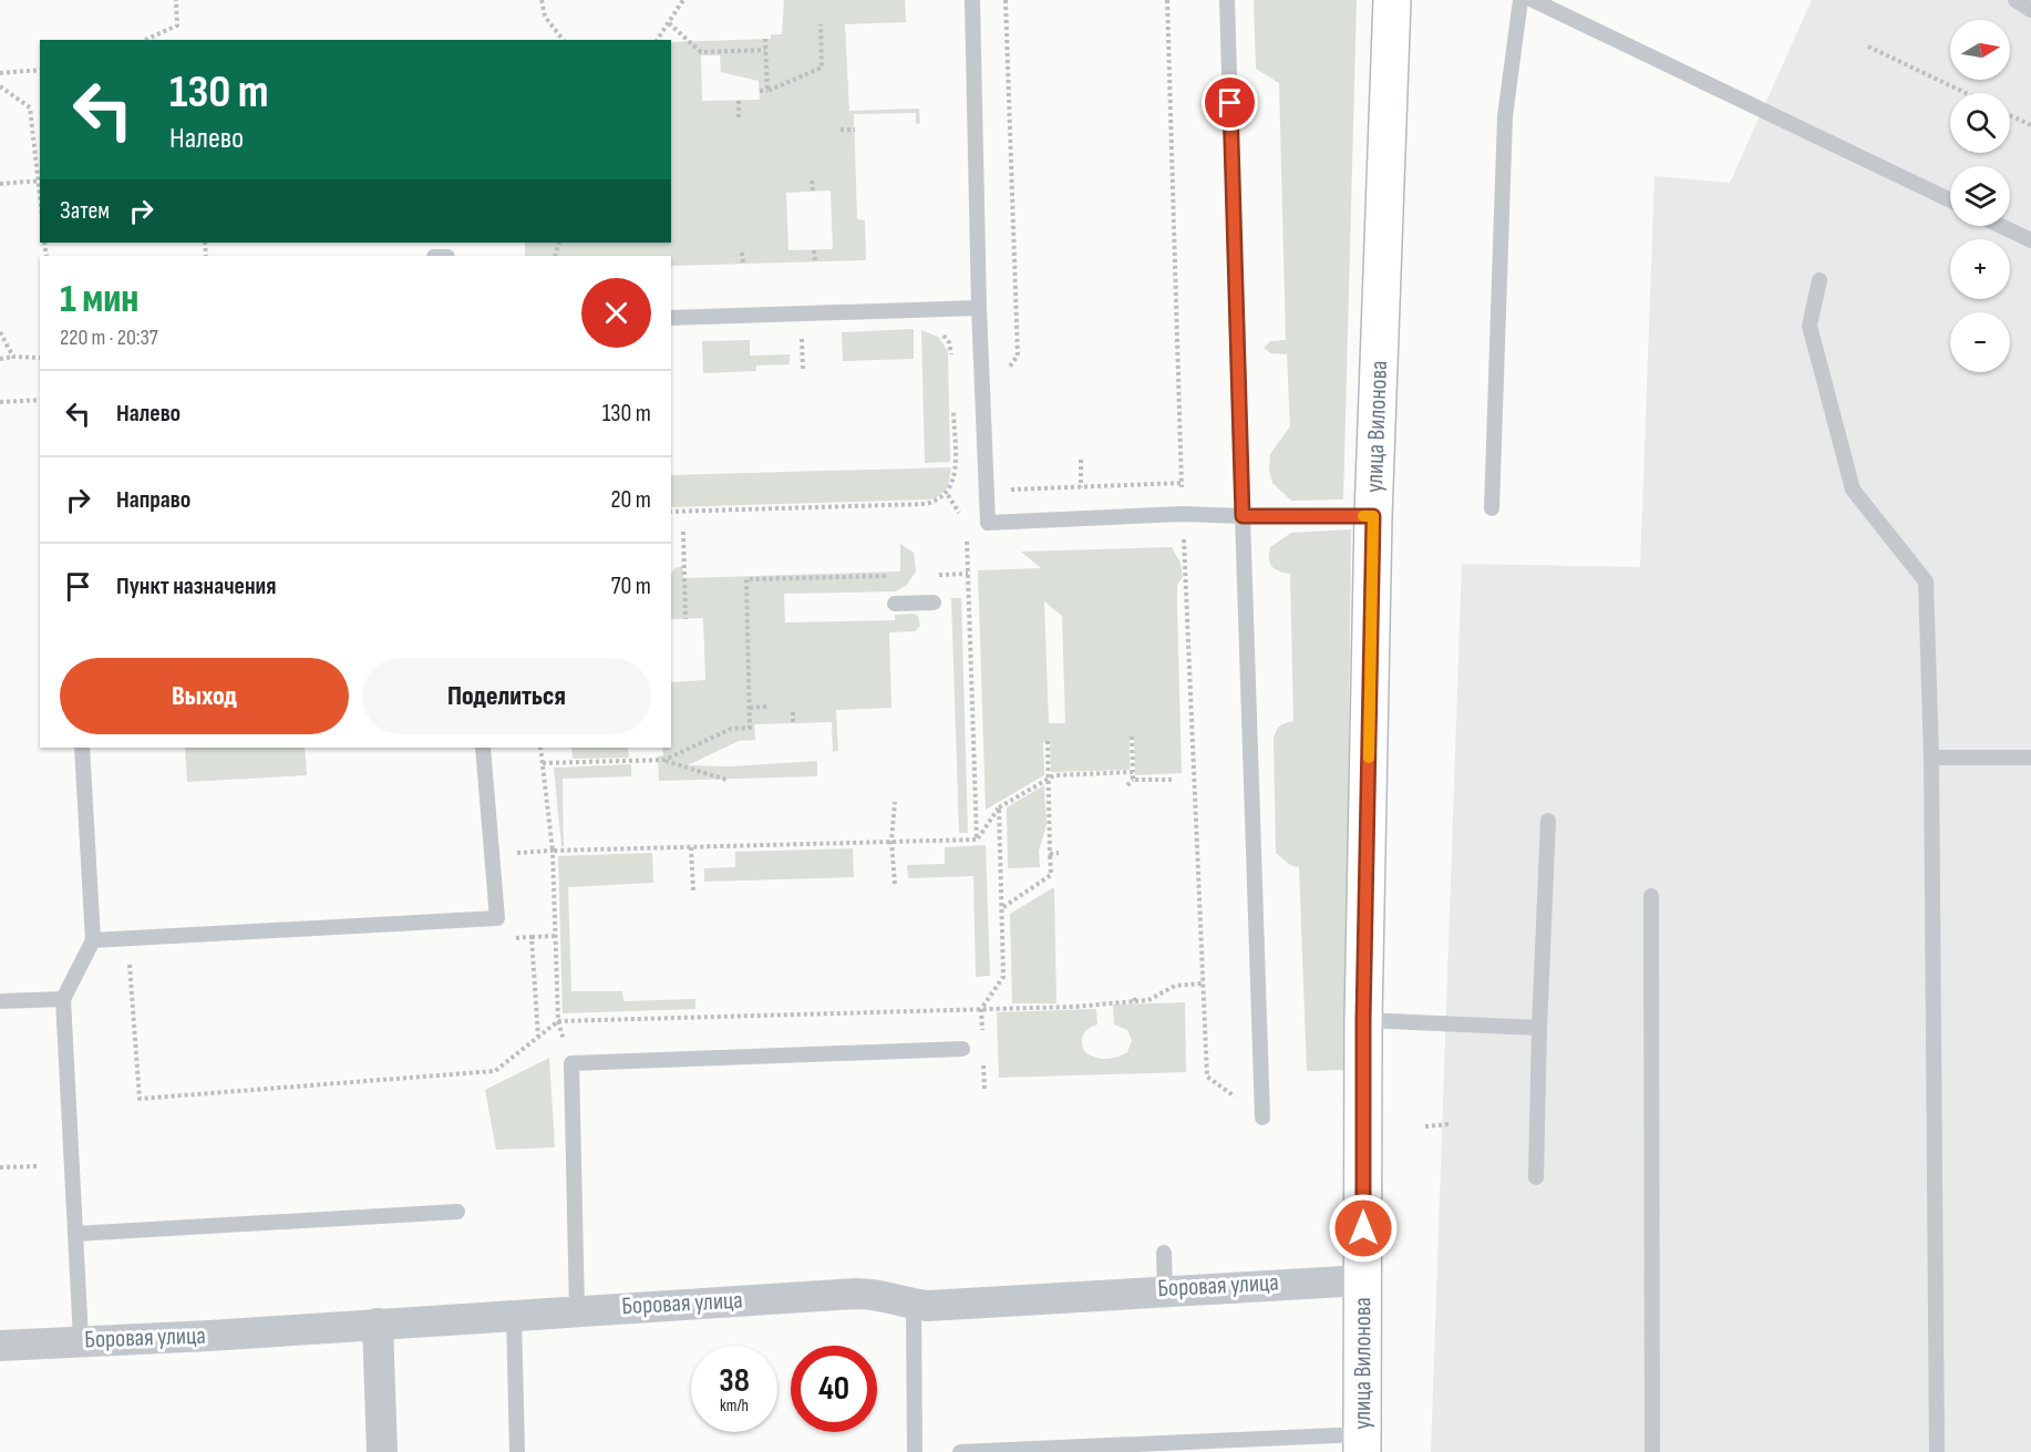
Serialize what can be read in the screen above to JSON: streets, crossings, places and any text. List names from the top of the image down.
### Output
{
  "streets": {
    "street": ["улица Вилонова", "Боровая улица"]
  },
  "crossings": [
    ["улица Вилонова", "Боровая улица"]
  ],
  "north": "right",
  "page": {
    "map_buttons": ["+", "−"],
    "turn": ["130 m", "Налево"],
    "then": "Затем",
    "heading": ["1 мин", "220 m · 20:37"],
    "list": [
      {
        "name": "Налево",
        "value": "130 m"
      },
      {
        "name": "Направо",
        "value": "20 m"
      },
      {
        "name": "Пункт назначения",
        "value": "70 m"
      }
    ],
    "buttons": ["Выход", "Поделиться"],
    "speed": "38 km/h",
    "limit": "40"
  }
}
